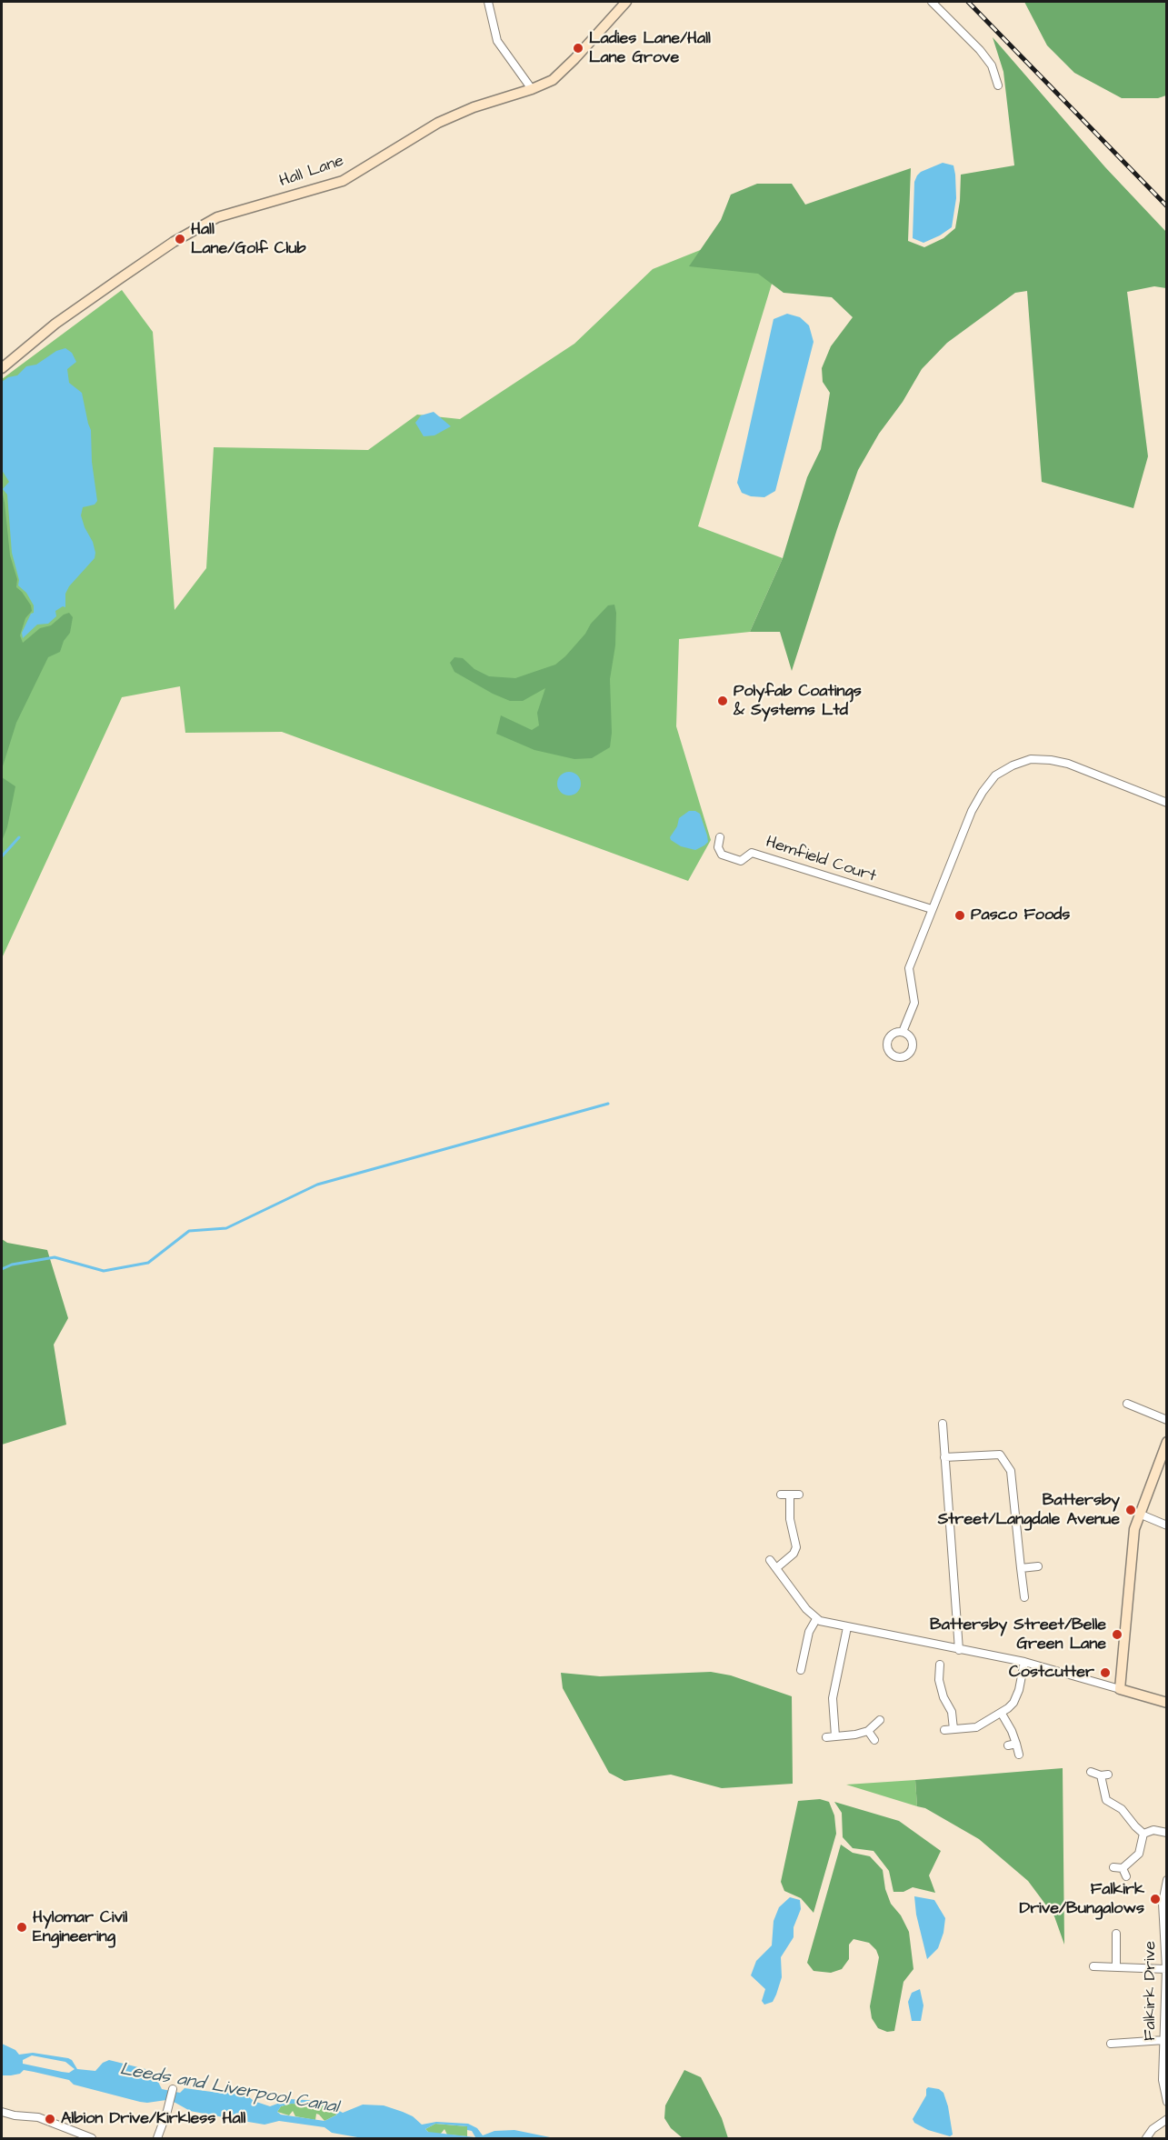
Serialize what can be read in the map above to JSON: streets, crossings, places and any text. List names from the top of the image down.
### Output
{
  "streets": {
    "street": ["Hall Lane", "Hemfield Court", "Falkirk Drive"]
  },
  "water": ["Leeds and Liverpool Canal"],
  "places": [
    "Ladies Lane/Hall Lane Grove",
    "Hall Lane/Golf Club",
    "Polyfab Coatings & Systems Ltd",
    "Pasco Foods",
    "Battersby Street/Langdale Avenue",
    "Battersby Street/Belle Green Lane",
    "Costcutter",
    "Falkirk Drive/Bungalows",
    "Hylomar Civil Engineering",
    "Albion Drive/Kirkless Hall"
  ]
}
